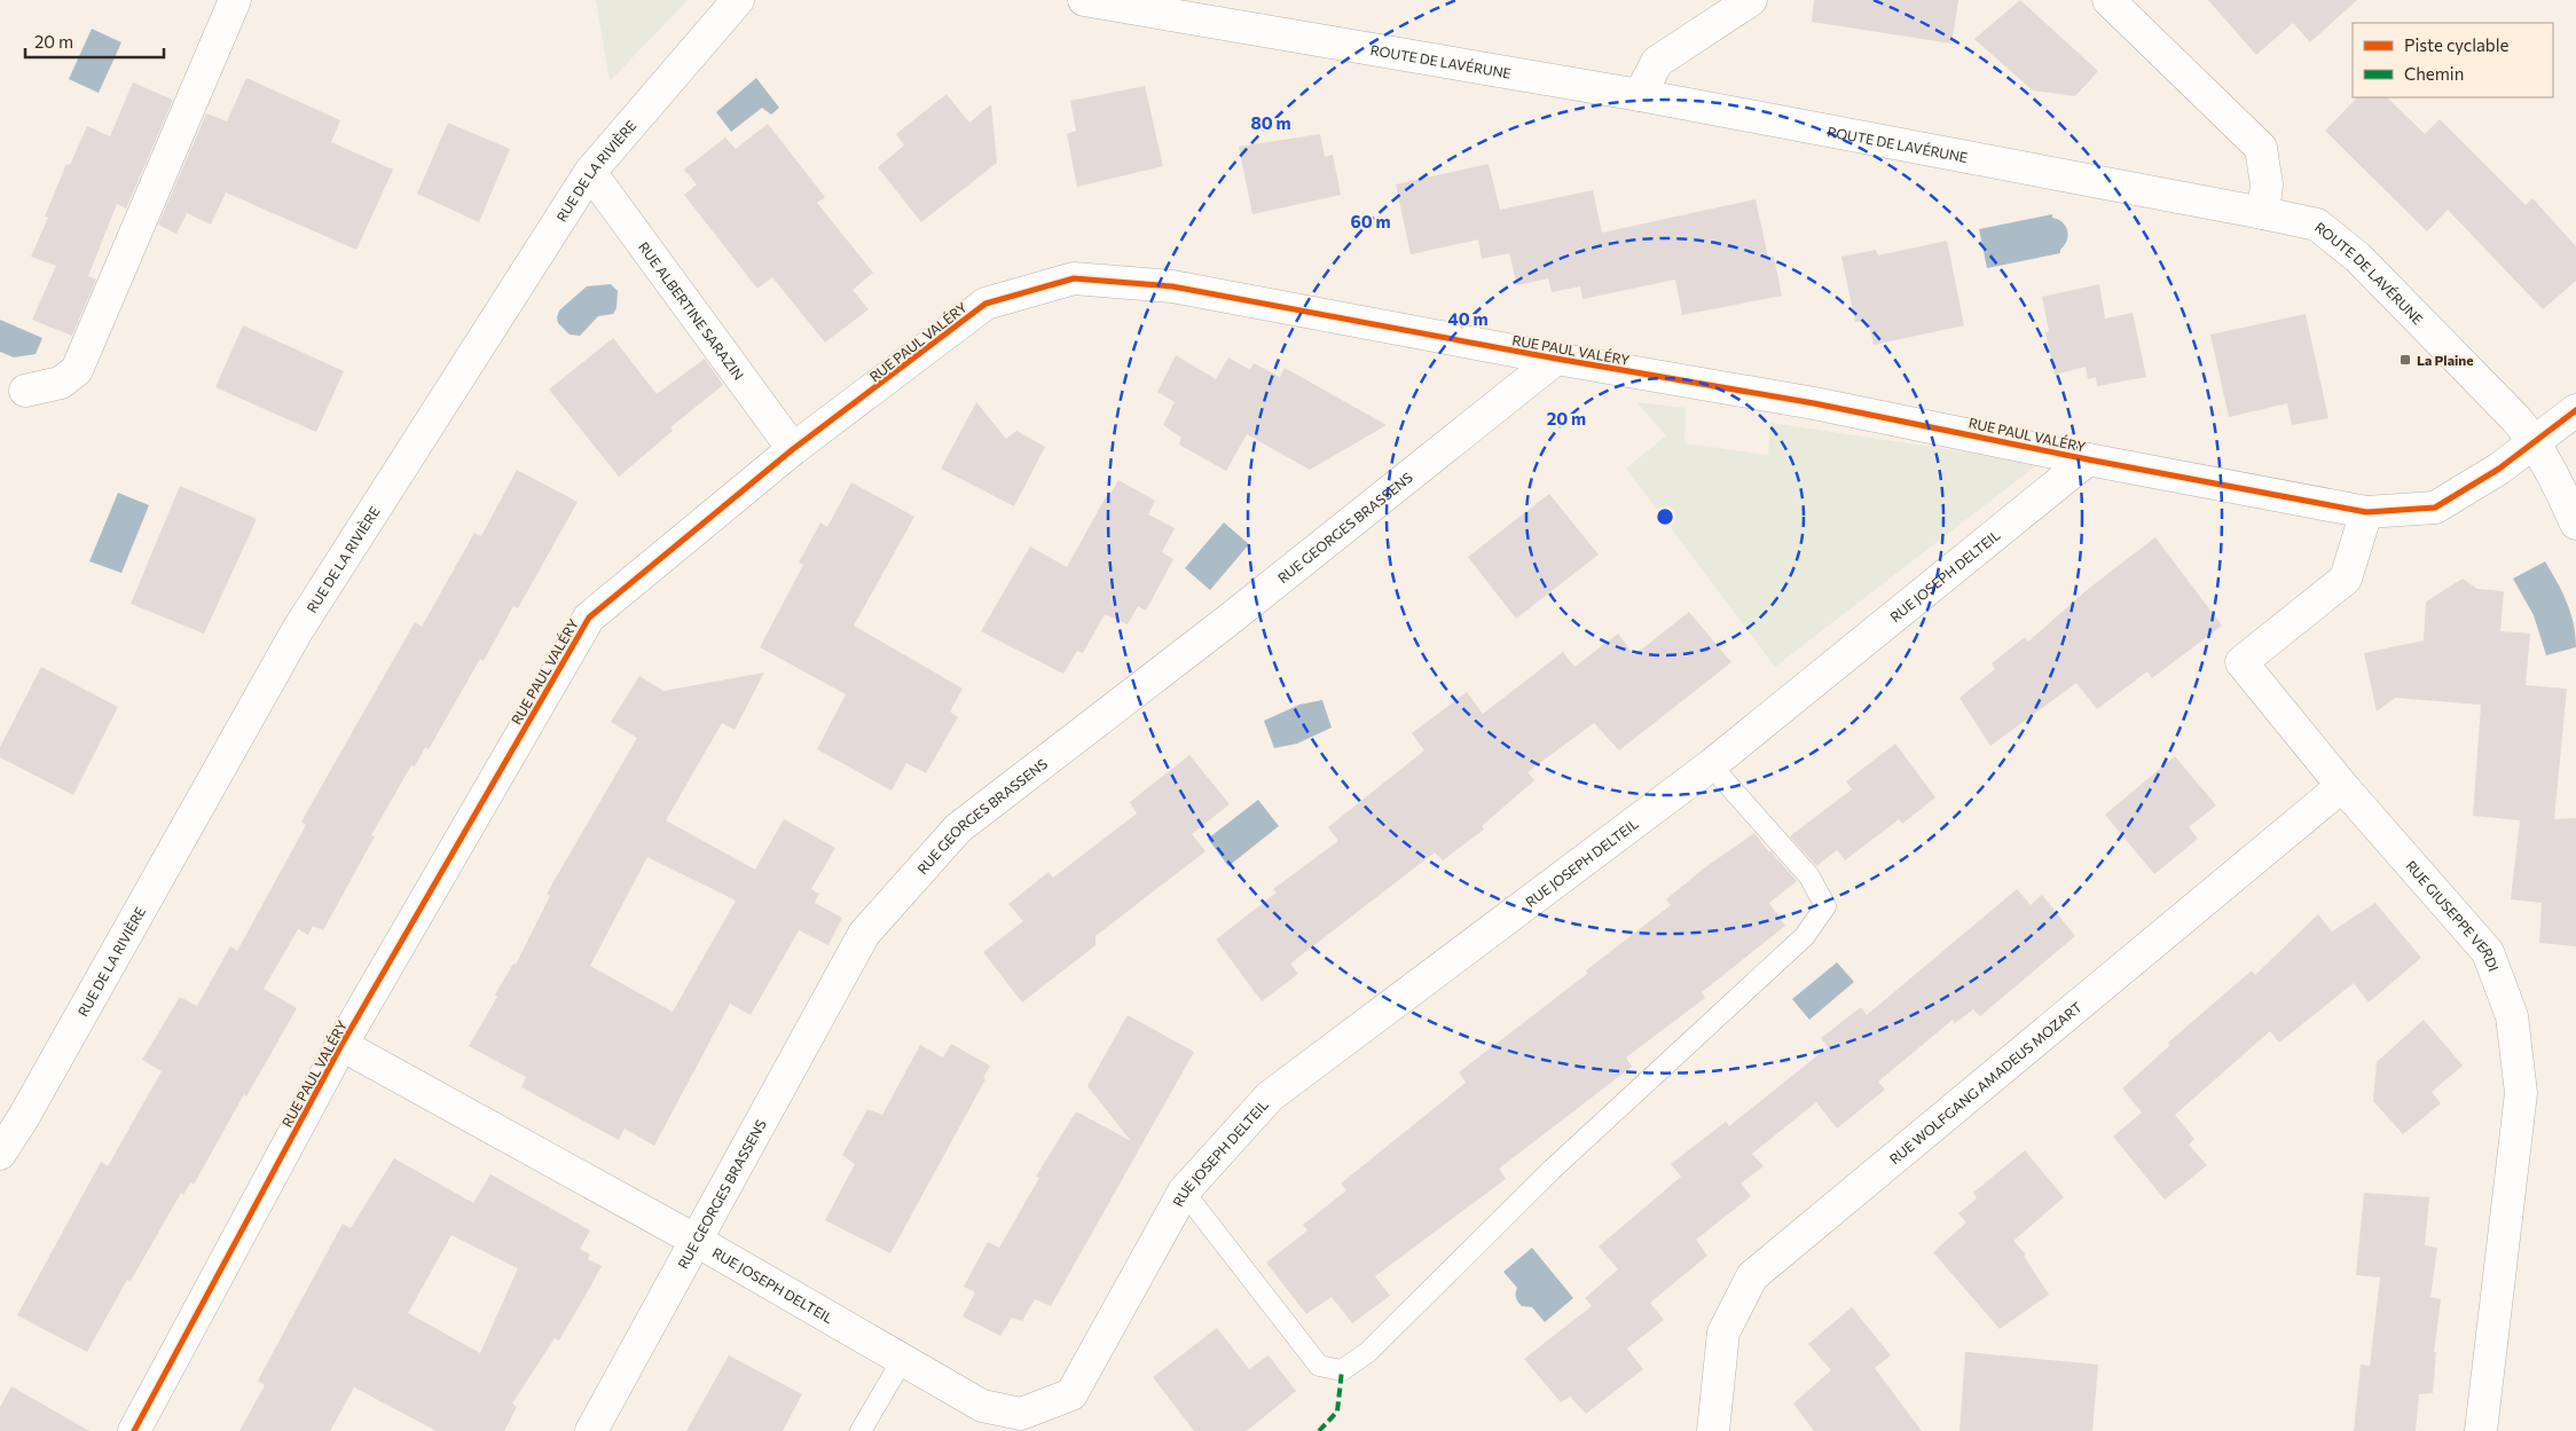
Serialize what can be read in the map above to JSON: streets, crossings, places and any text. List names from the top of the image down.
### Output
{
  "streets": {
    "street": [
      "ROUTE DE LAVÉRUNE",
      "RUE DE LA RIVIÈRE",
      "RUE ALBERTINE SARAZIN",
      "RUE PAUL VALÉRY",
      "RUE GEORGES BRASSENS",
      "RUE JOSEPH DELTEIL",
      "RUE GIUSEPPE VERDI",
      "RUE WOLFGANG AMADEUS MOZART"
    ]
  },
  "crossings": [
    ["ROUTE DE LAVÉRUNE", "RUE PAUL VALÉRY"],
    ["RUE DE LA RIVIÈRE", "RUE ALBERTINE SARAZIN"],
    ["RUE ALBERTINE SARAZIN", "RUE PAUL VALÉRY"],
    ["RUE PAUL VALÉRY", "RUE GEORGES BRASSENS"],
    ["RUE PAUL VALÉRY", "RUE JOSEPH DELTEIL"],
    ["RUE PAUL VALÉRY", "RUE GIUSEPPE VERDI"],
    ["RUE GEORGES BRASSENS", "RUE JOSEPH DELTEIL"],
    ["RUE GIUSEPPE VERDI", "RUE WOLFGANG AMADEUS MOZART"]
  ],
  "places": {
    "transit": ["La Plaine"]
  },
  "legend": ["Piste cyclable", "Chemin"],
  "scale_bar": "20 m",
  "rings": [
    "80 m",
    "60 m",
    "40 m",
    "20 m"
  ]
}
